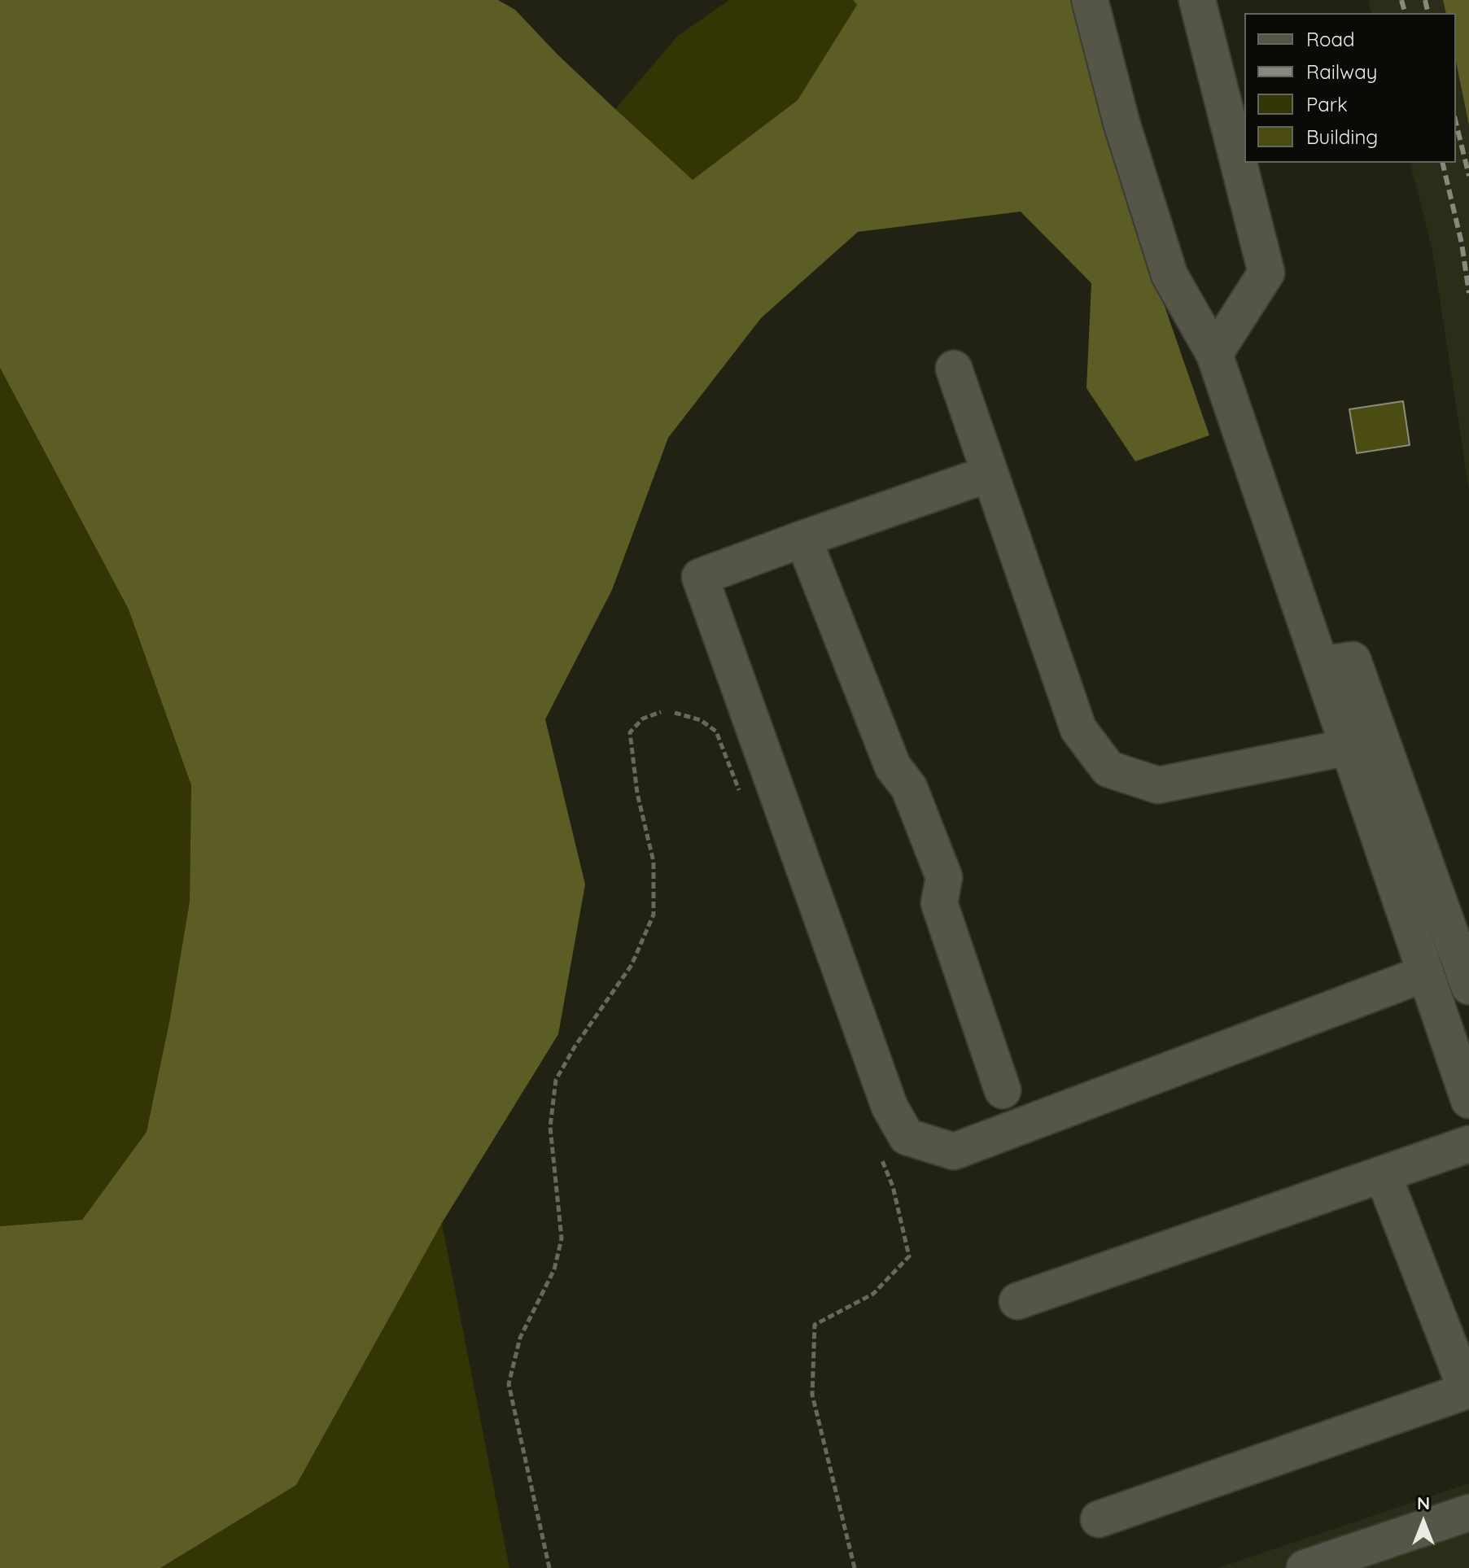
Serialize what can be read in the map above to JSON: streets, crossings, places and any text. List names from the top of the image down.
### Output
{
  "legend": [
    "Road",
    "Railway",
    "Park",
    "Building"
  ],
  "north": "top"
}
